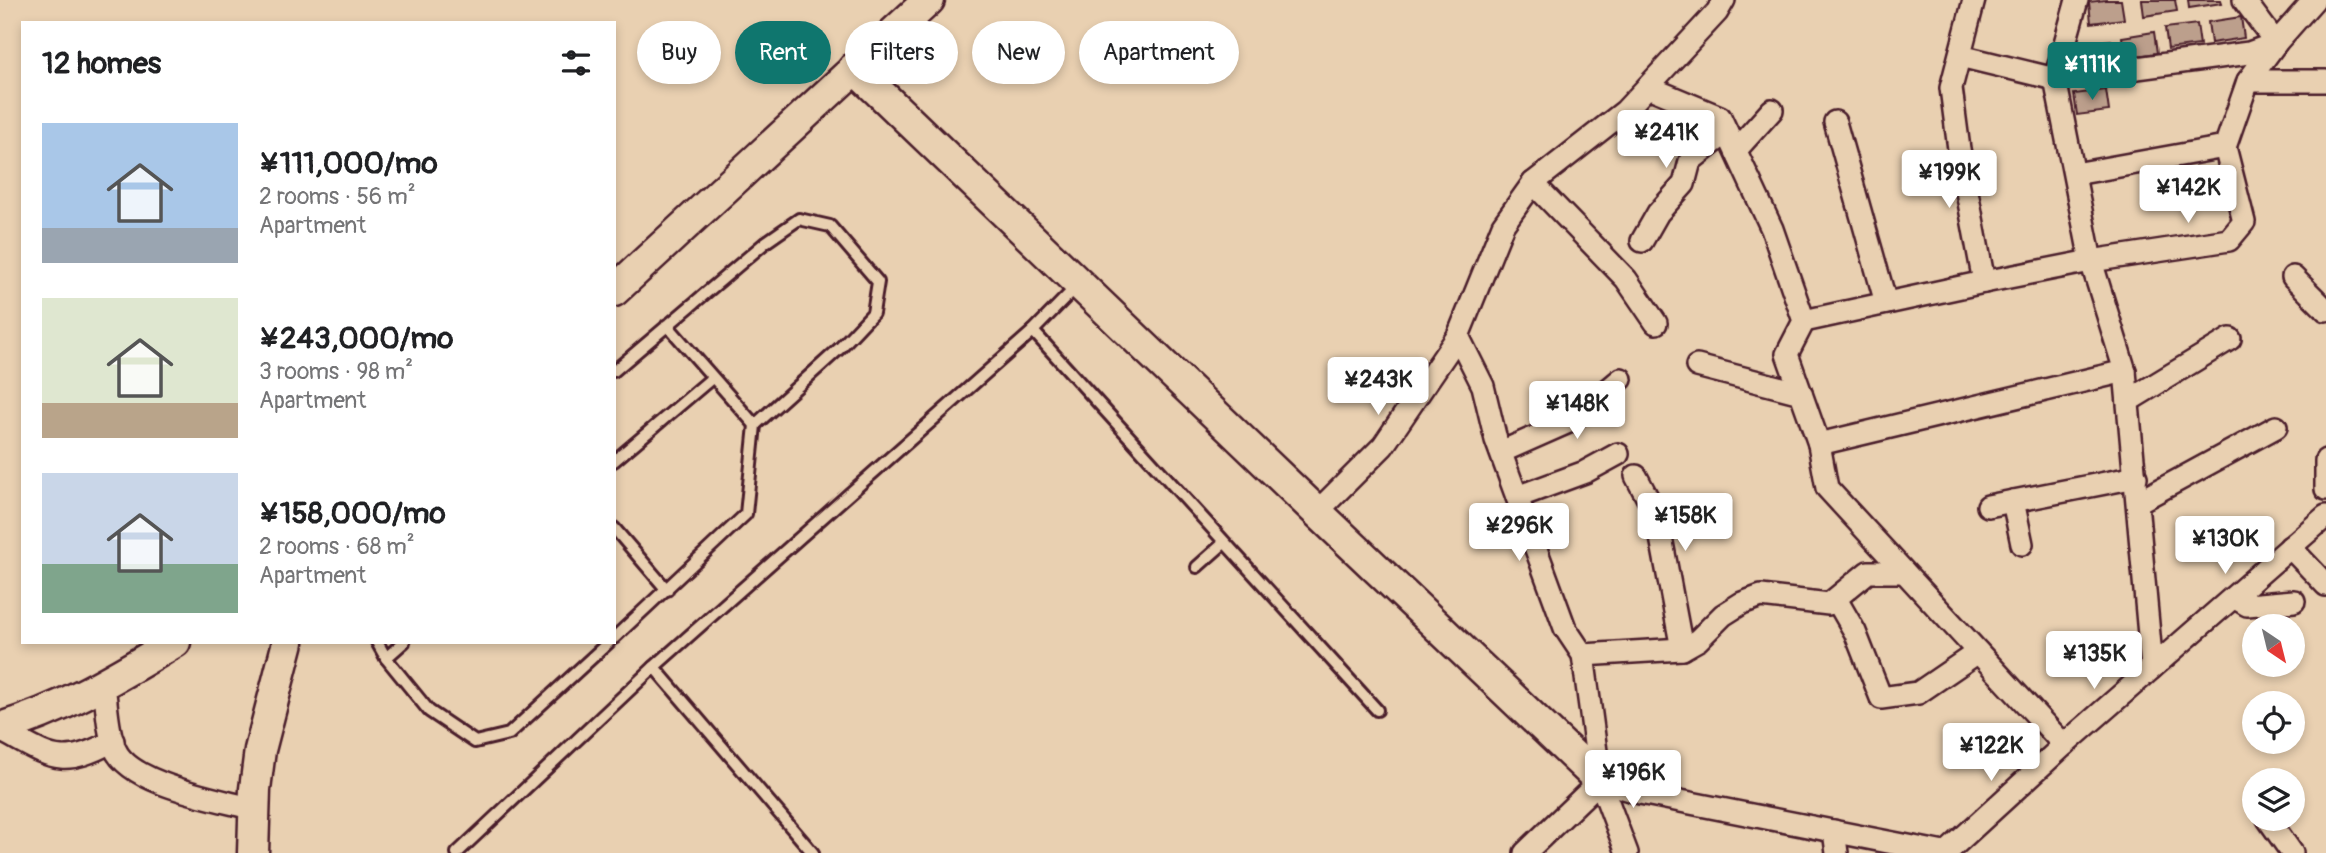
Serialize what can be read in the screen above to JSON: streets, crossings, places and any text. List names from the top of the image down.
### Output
{
  "north": "bottom right",
  "page": {
    "chip": [
      "Buy",
      "Rent",
      "Filters",
      "New",
      "Apartment"
    ],
    "heading": "12 homes",
    "price": [
      "¥111K",
      "¥241K",
      "¥199K",
      "¥142K",
      "¥243K",
      "¥148K",
      "¥158K",
      "¥296K",
      "¥130K",
      "¥135K",
      "¥122K",
      "¥196K"
    ],
    "list": [
      {
        "name": "¥111,000/mo",
        "note": "2 rooms · 56 m² · Apartment"
      },
      {
        "name": "¥243,000/mo",
        "note": "3 rooms · 98 m² · Apartment"
      },
      {
        "name": "¥158,000/mo",
        "note": "2 rooms · 68 m² · Apartment"
      }
    ]
  }
}
